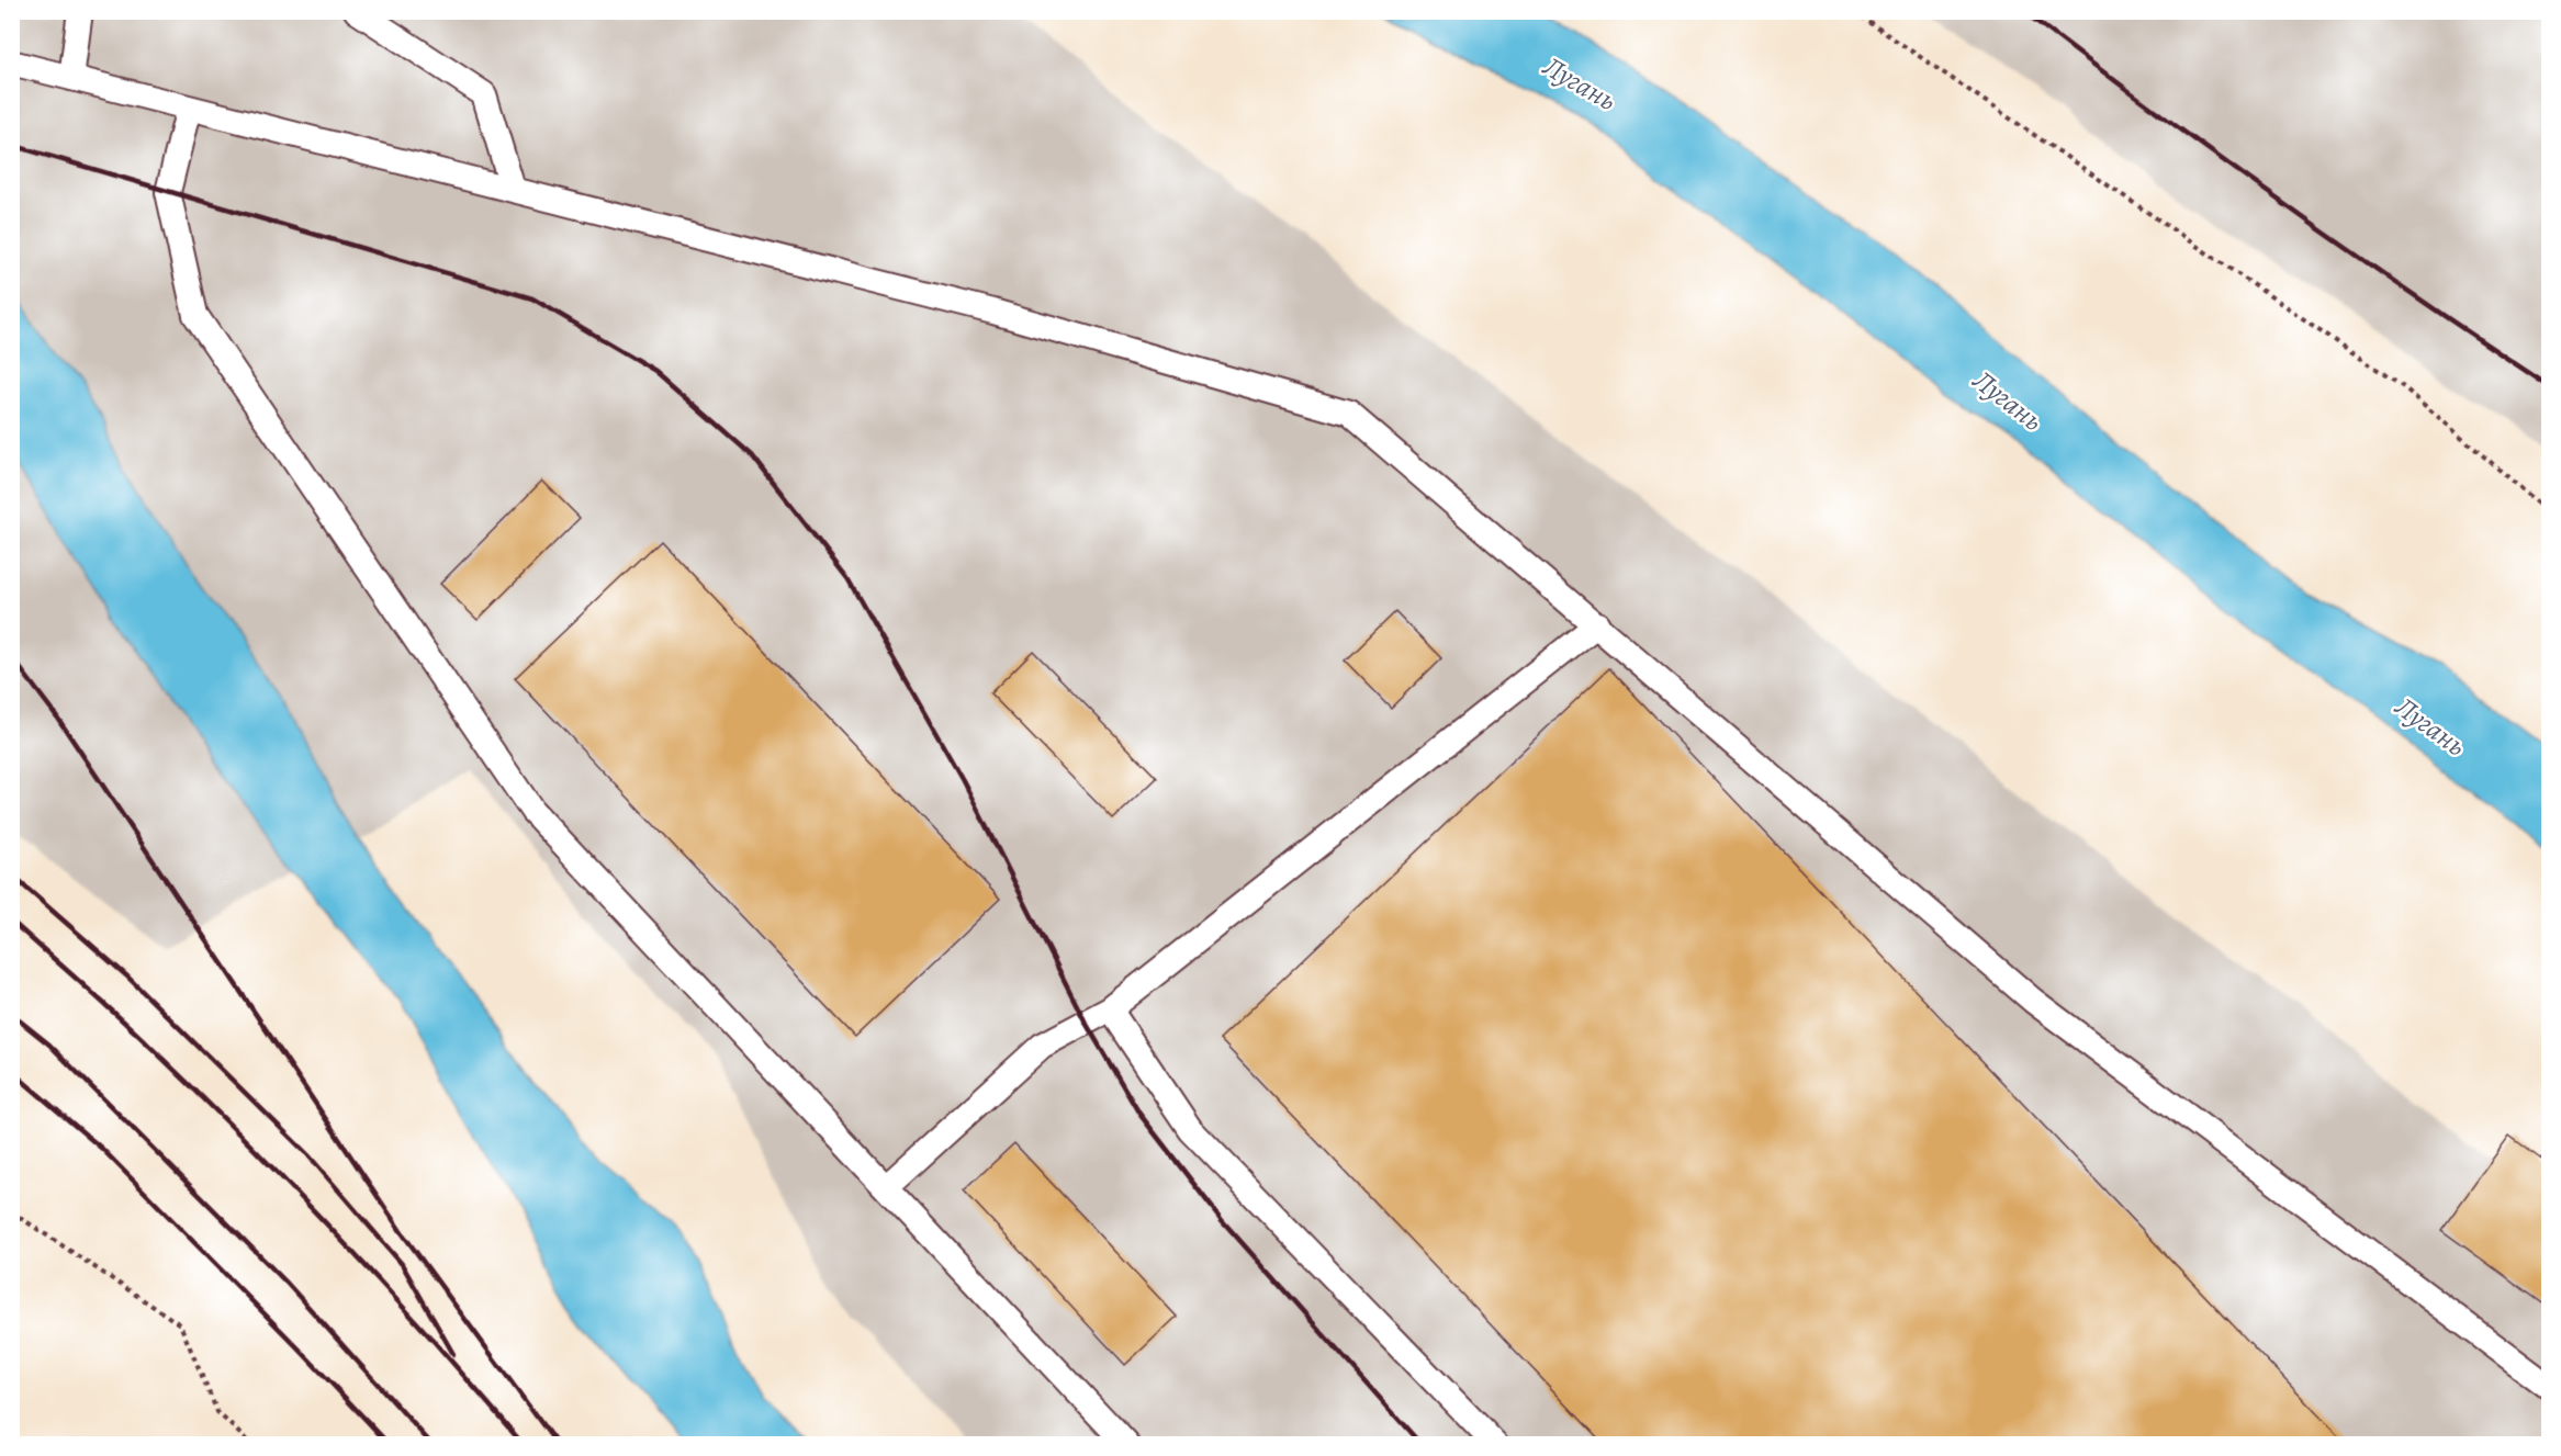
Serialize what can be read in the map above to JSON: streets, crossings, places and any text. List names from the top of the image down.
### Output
{
  "water": ["Лугань"]
}
